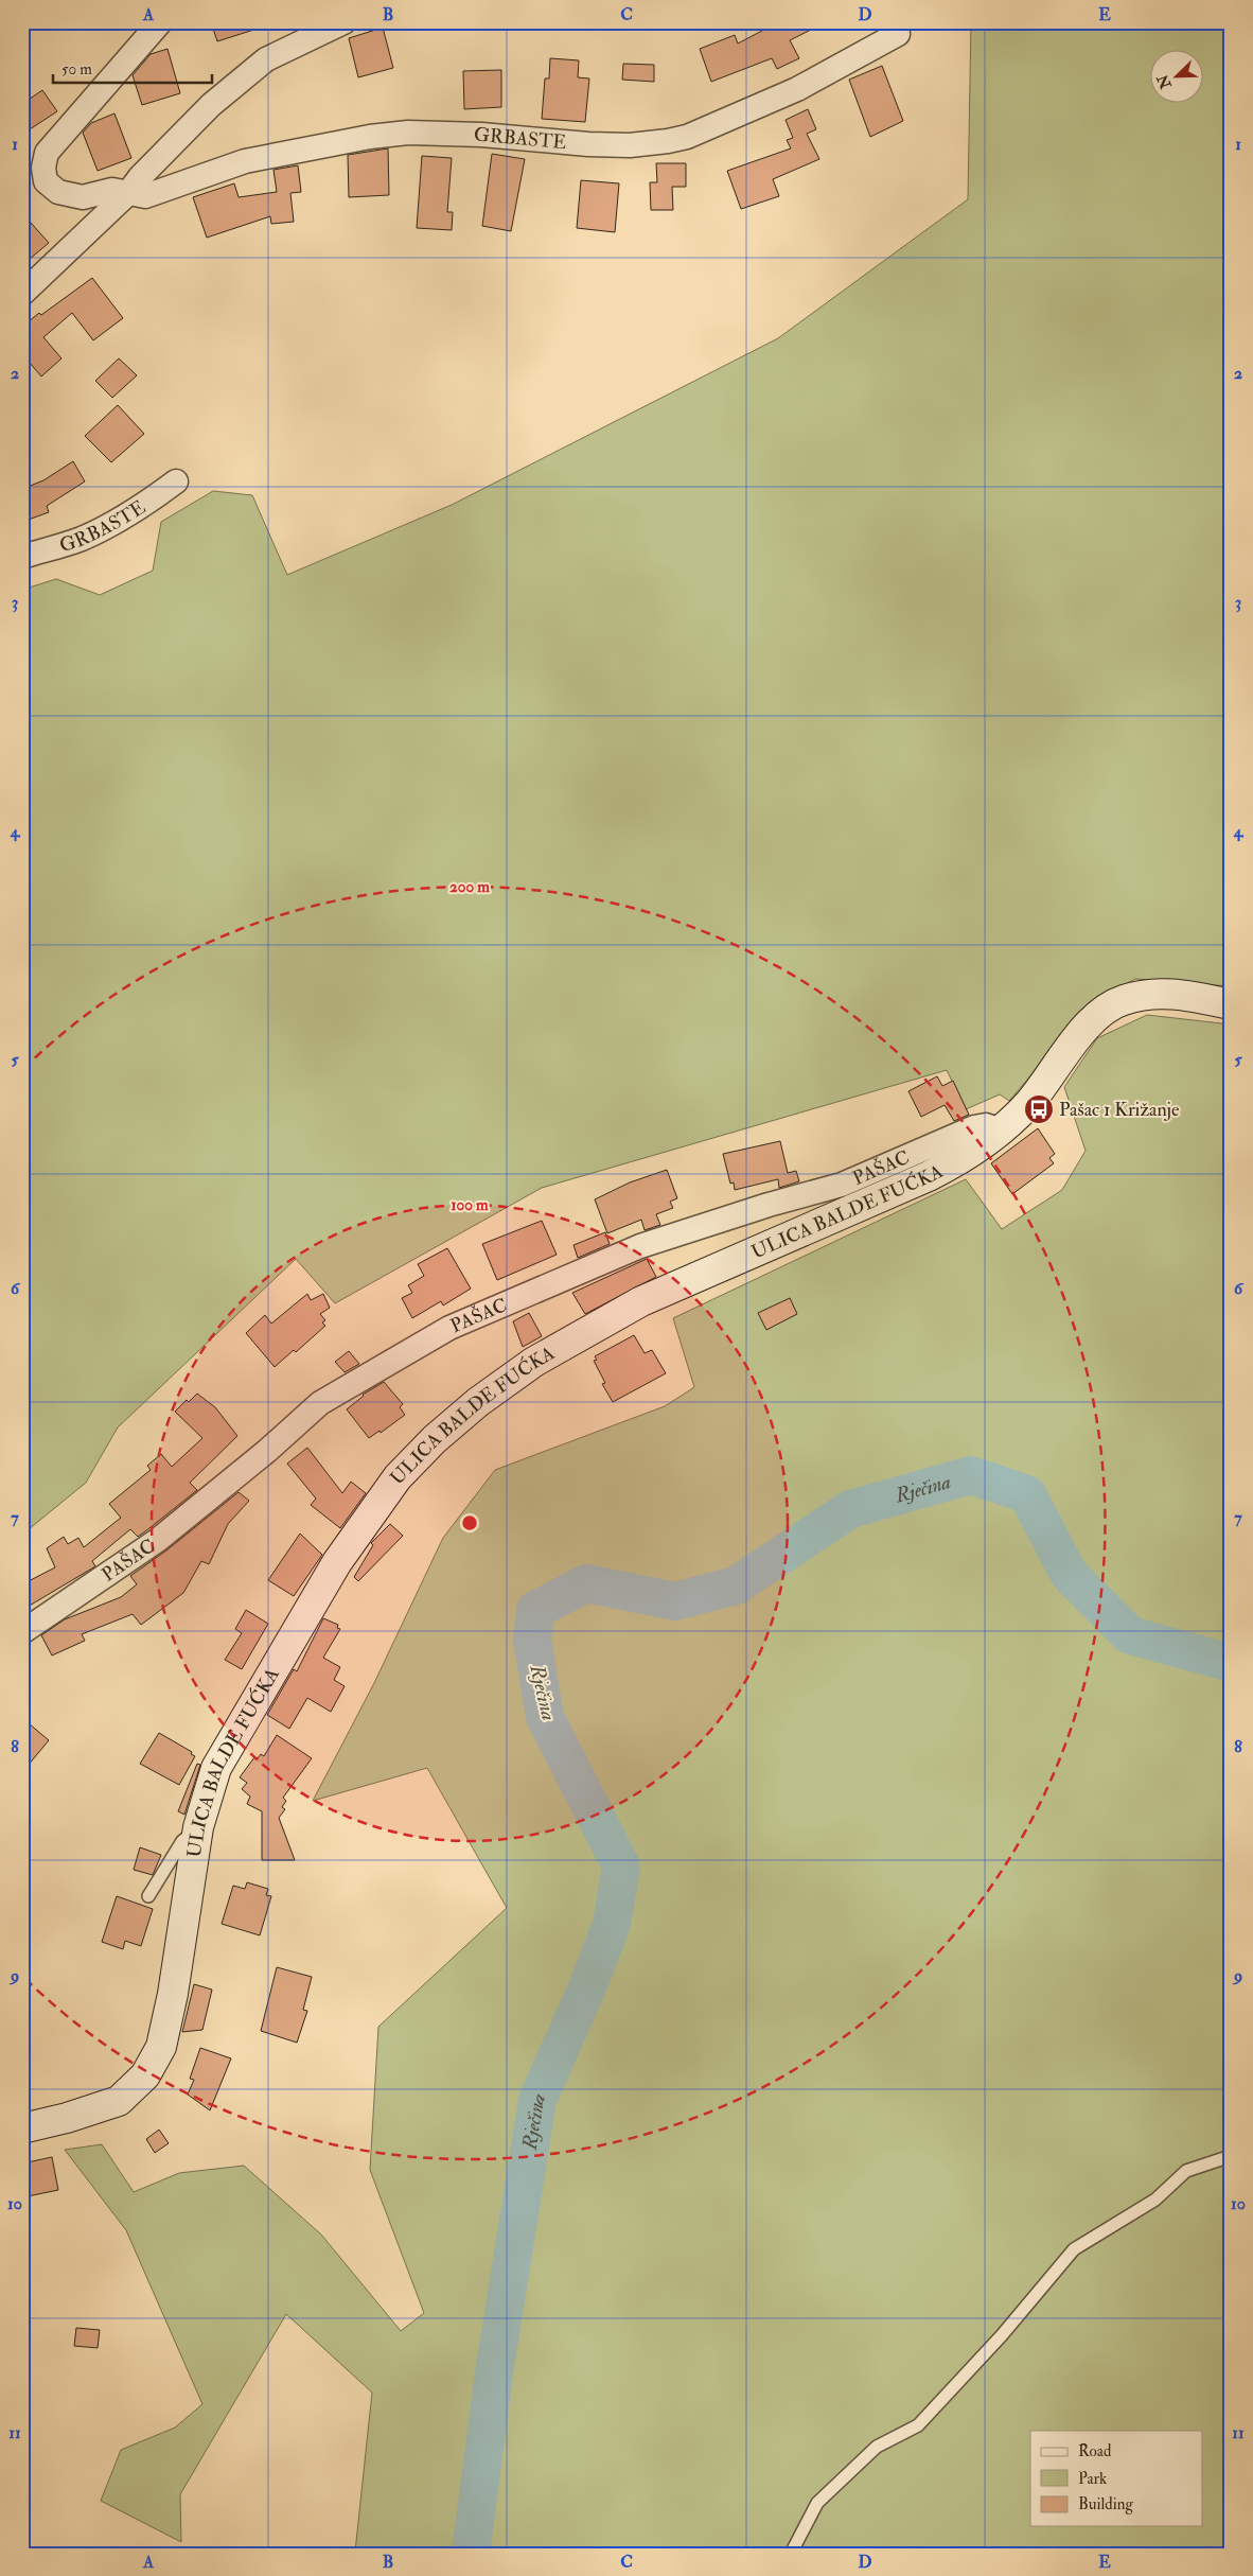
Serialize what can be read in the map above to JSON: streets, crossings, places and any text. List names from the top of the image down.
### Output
{
  "streets": {
    "main road": ["ULICA BALDE FUĆKA"],
    "street": ["GRBASTE", "PAŠAC"]
  },
  "crossings": [
    ["PAŠAC", "ULICA BALDE FUĆKA"]
  ],
  "water": ["Rječina"],
  "places": {
    "bus stop": ["Pašac 1 Križanje"]
  },
  "legend": ["Road", "Park", "Building"],
  "scale_bar": "50 m",
  "north": "bottom left",
  "grid": {
    "columns": [
      "A",
      "B",
      "C",
      "D",
      "E"
    ],
    "rows": [
      "1",
      "2",
      "3",
      "4",
      "5",
      "6",
      "7",
      "8",
      "9",
      "10",
      "11"
    ]
  },
  "rings": ["200 m", "100 m"]
}
